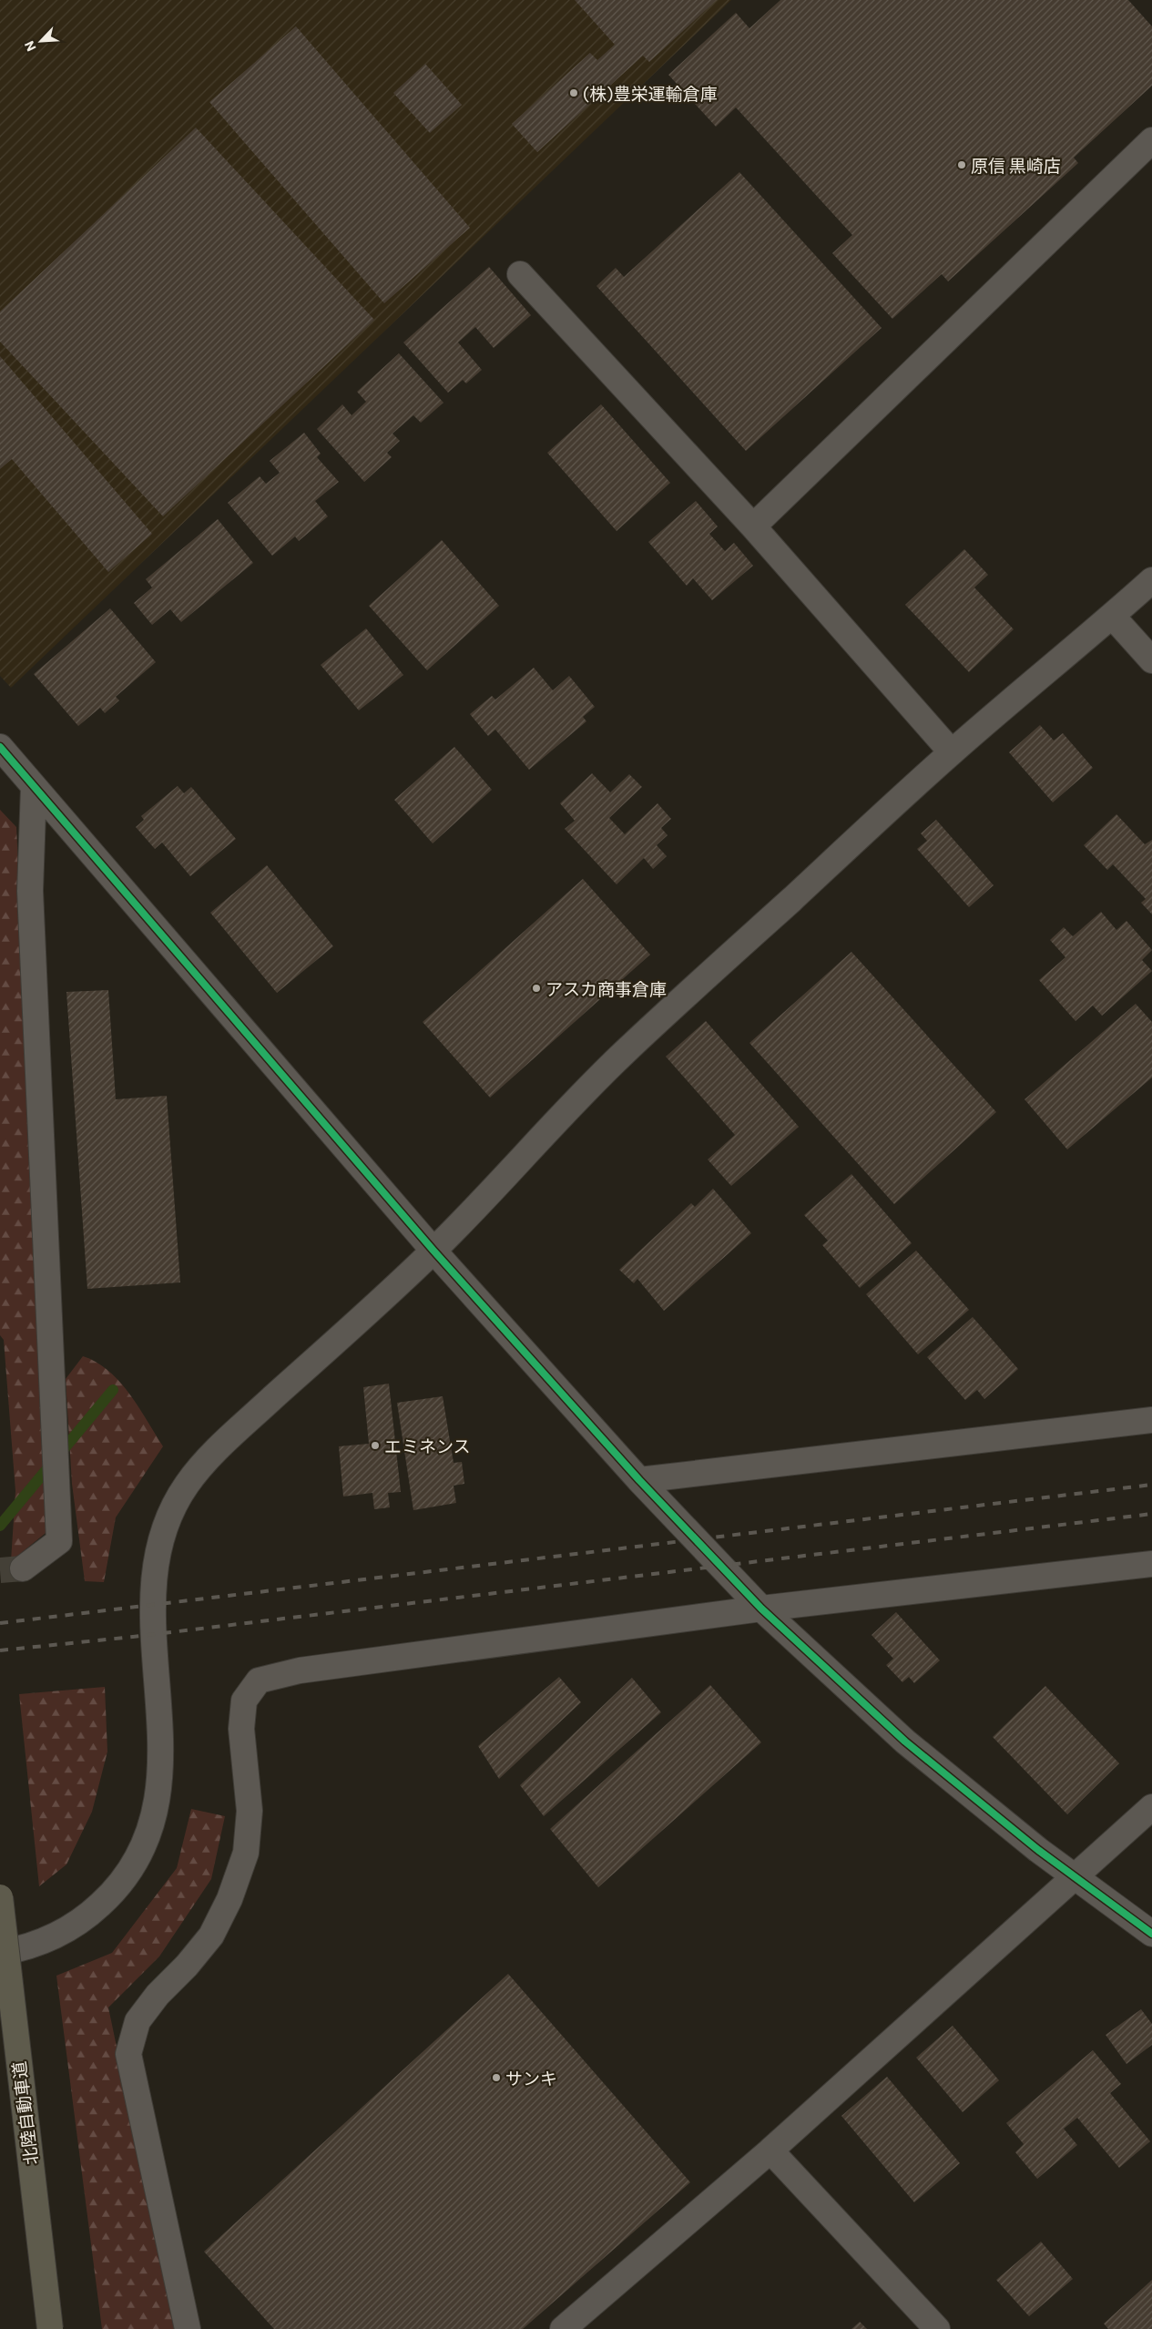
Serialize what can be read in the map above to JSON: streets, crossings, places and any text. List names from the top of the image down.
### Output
{
  "streets": {
    "highway": ["北陸自動車道"]
  },
  "places": [
    "(株)豊栄運輸倉庫",
    "原信 黒崎店",
    "アスカ商事倉庫",
    "エミネンス",
    "サンキ"
  ],
  "north": "bottom left"
}
